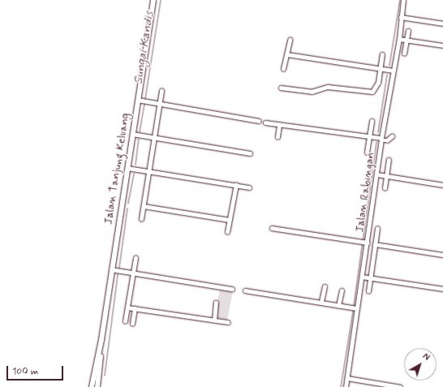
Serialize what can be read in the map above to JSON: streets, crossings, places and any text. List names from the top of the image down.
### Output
{
  "streets": {
    "main road": ["Jalan Tanjung Keluang"],
    "street": ["Jalan Rabingan"]
  },
  "water": ["Sungai Kandis"],
  "scale_bar": "100 m",
  "north": "top right"
}
